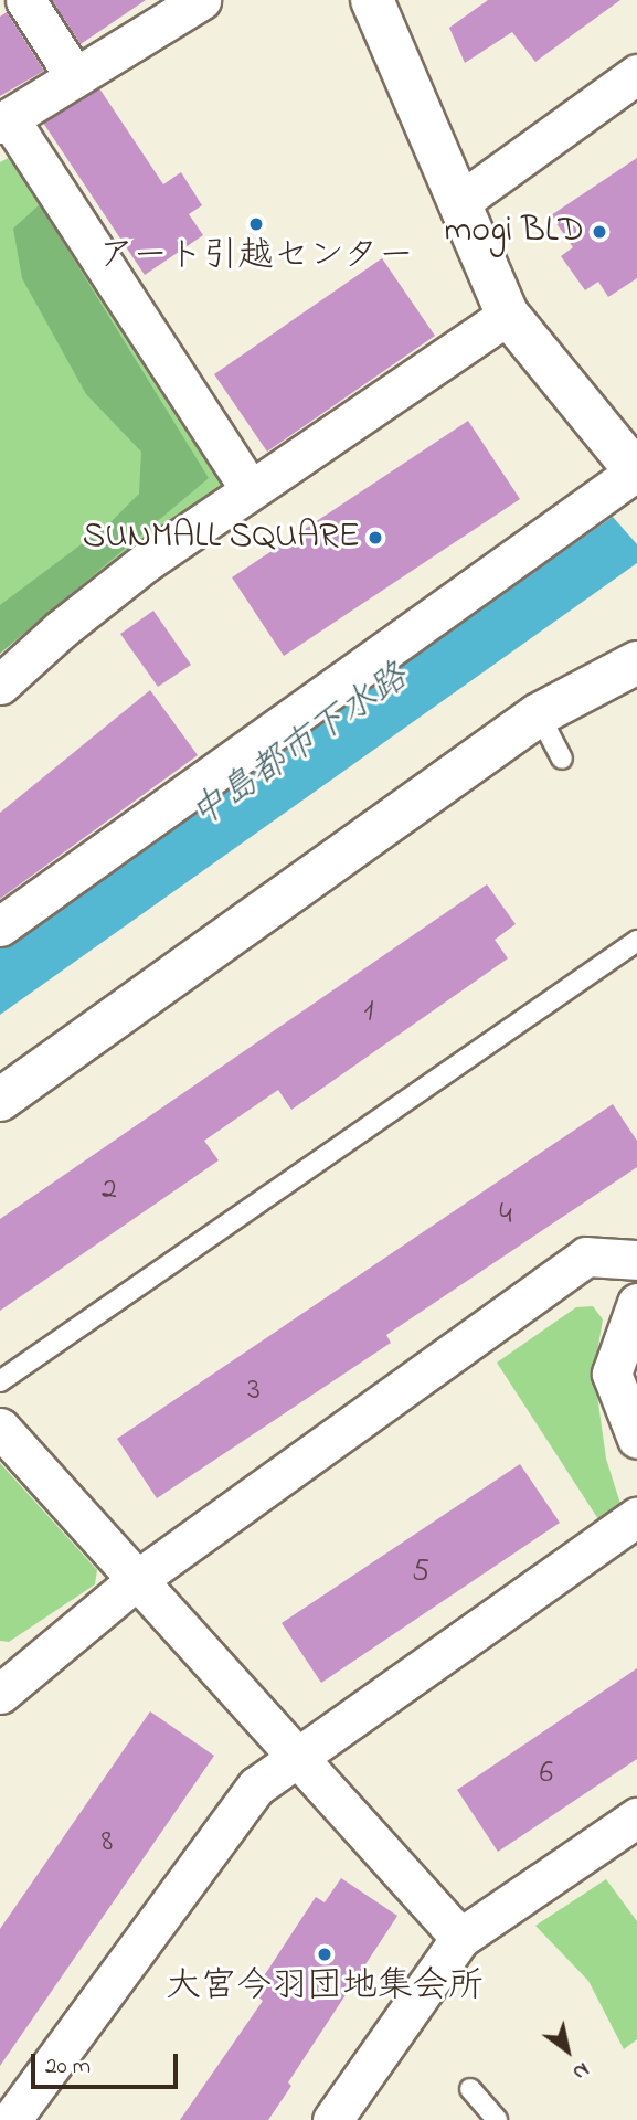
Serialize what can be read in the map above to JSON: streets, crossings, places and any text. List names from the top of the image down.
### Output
{
  "water": ["中島都市下水路"],
  "places": [
    "アート引越センター",
    "mogi BLD",
    "SUNMALL SQUARE",
    "大宮今羽団地集会所"
  ],
  "house_numbers": [
    "1",
    "2",
    "4",
    "3",
    "5",
    "6",
    "8"
  ],
  "scale_bar": "20 m",
  "north": "bottom right"
}
